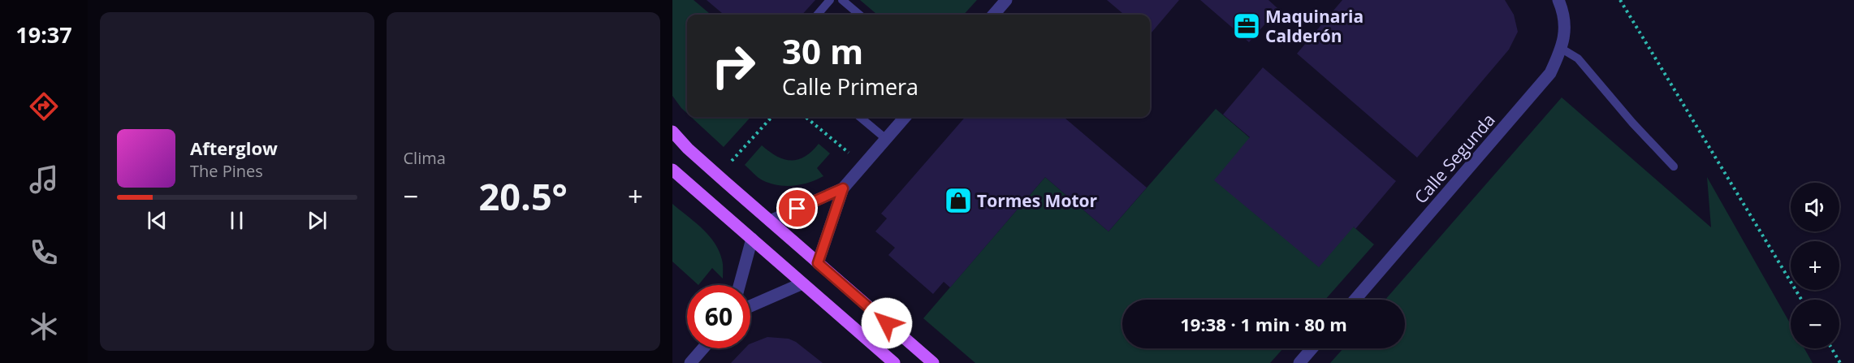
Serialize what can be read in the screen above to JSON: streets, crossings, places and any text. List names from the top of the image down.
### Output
{
  "streets": {
    "street": ["Calle Segunda"]
  },
  "places": {
    "office": ["Maquinaria Calderón"],
    "shop": ["Tormes Motor"]
  },
  "page": {
    "tabs": "19:37",
    "tile": "Clima",
    "turn": ["30 m", "Calle Primera"],
    "song": ["Afterglow", "The Pines"],
    "heat": ["−", "20.5°", "+"],
    "map_buttons": ["+", "−"],
    "limit": "60",
    "trip": "19:38 · 1 min · 80 m"
  }
}
